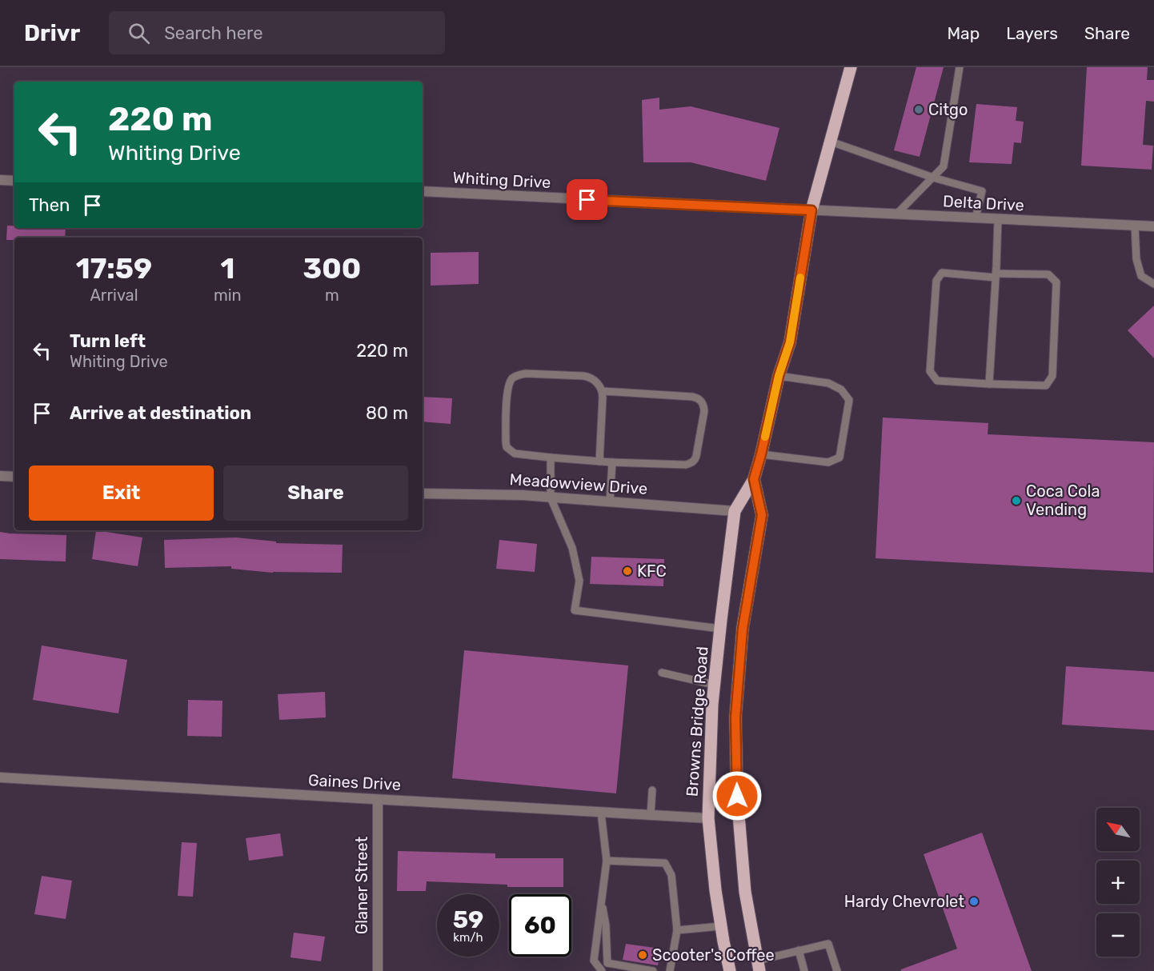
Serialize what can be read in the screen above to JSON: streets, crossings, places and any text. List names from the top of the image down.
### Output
{
  "streets": {
    "main road": ["Browns Bridge Road"],
    "street": [
      "Whiting Drive",
      "Delta Drive",
      "Meadowview Drive",
      "Gaines Drive",
      "Glaner Street"
    ]
  },
  "crossings": [
    ["Whiting Drive", "Delta Drive"],
    ["Whiting Drive", "Browns Bridge Road"],
    ["Delta Drive", "Browns Bridge Road"],
    ["Meadowview Drive", "Browns Bridge Road"],
    ["Browns Bridge Road", "Gaines Drive"],
    ["Gaines Drive", "Glaner Street"]
  ],
  "places": [
    "Citgo",
    "Coca Cola Vending",
    "KFC",
    "Hardy Chevrolet",
    "Scooter's Coffee"
  ],
  "north": "top left",
  "page": {
    "header": "Drivr",
    "search": "Search here",
    "nav": ["Map", "Layers", "Share"],
    "turn": ["220 m", "Whiting Drive"],
    "then": "Then",
    "eta": [
      "17:59",
      "Arrival",
      "1",
      "min",
      "300",
      "m"
    ],
    "list": [
      {
        "name": "Turn left",
        "note": "Whiting Drive",
        "value": "220 m"
      },
      {
        "name": "Arrive at destination",
        "value": "80 m"
      }
    ],
    "buttons": ["Exit", "Share"],
    "map_buttons": ["+", "−"],
    "speed": "59 km/h",
    "limit": "60"
  }
}
